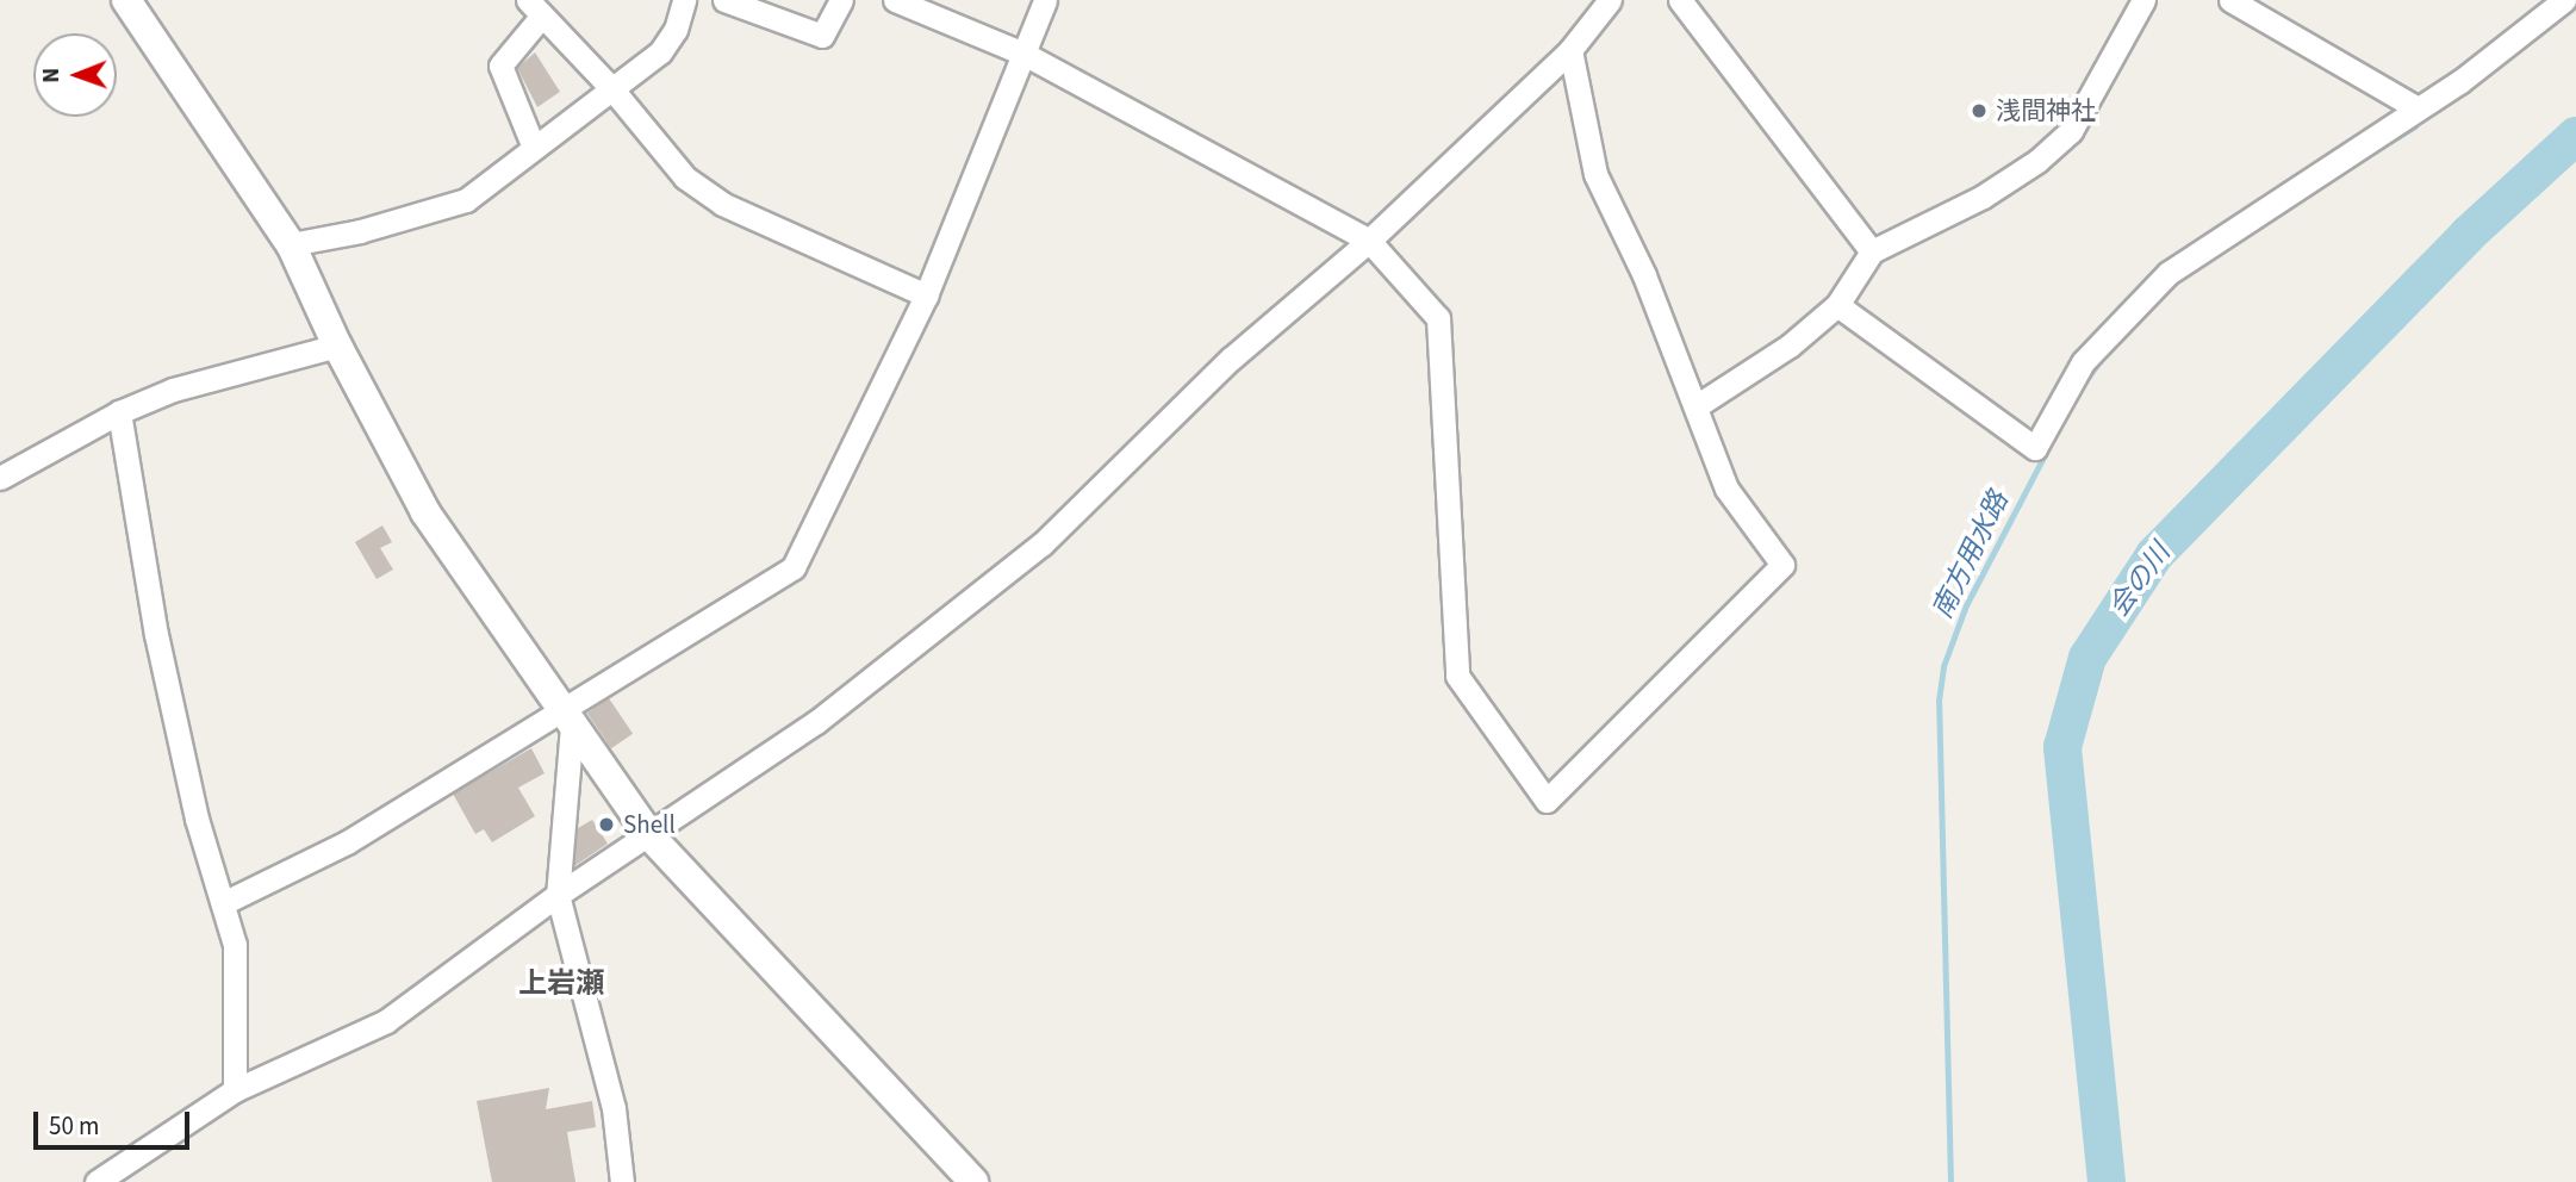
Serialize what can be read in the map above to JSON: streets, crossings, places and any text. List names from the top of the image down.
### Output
{
  "districts": ["上岩瀬"],
  "water": ["南方用水路", "会の川"],
  "places": ["浅間神社", "Shell"],
  "scale_bar": "50 m",
  "north": "left"
}
